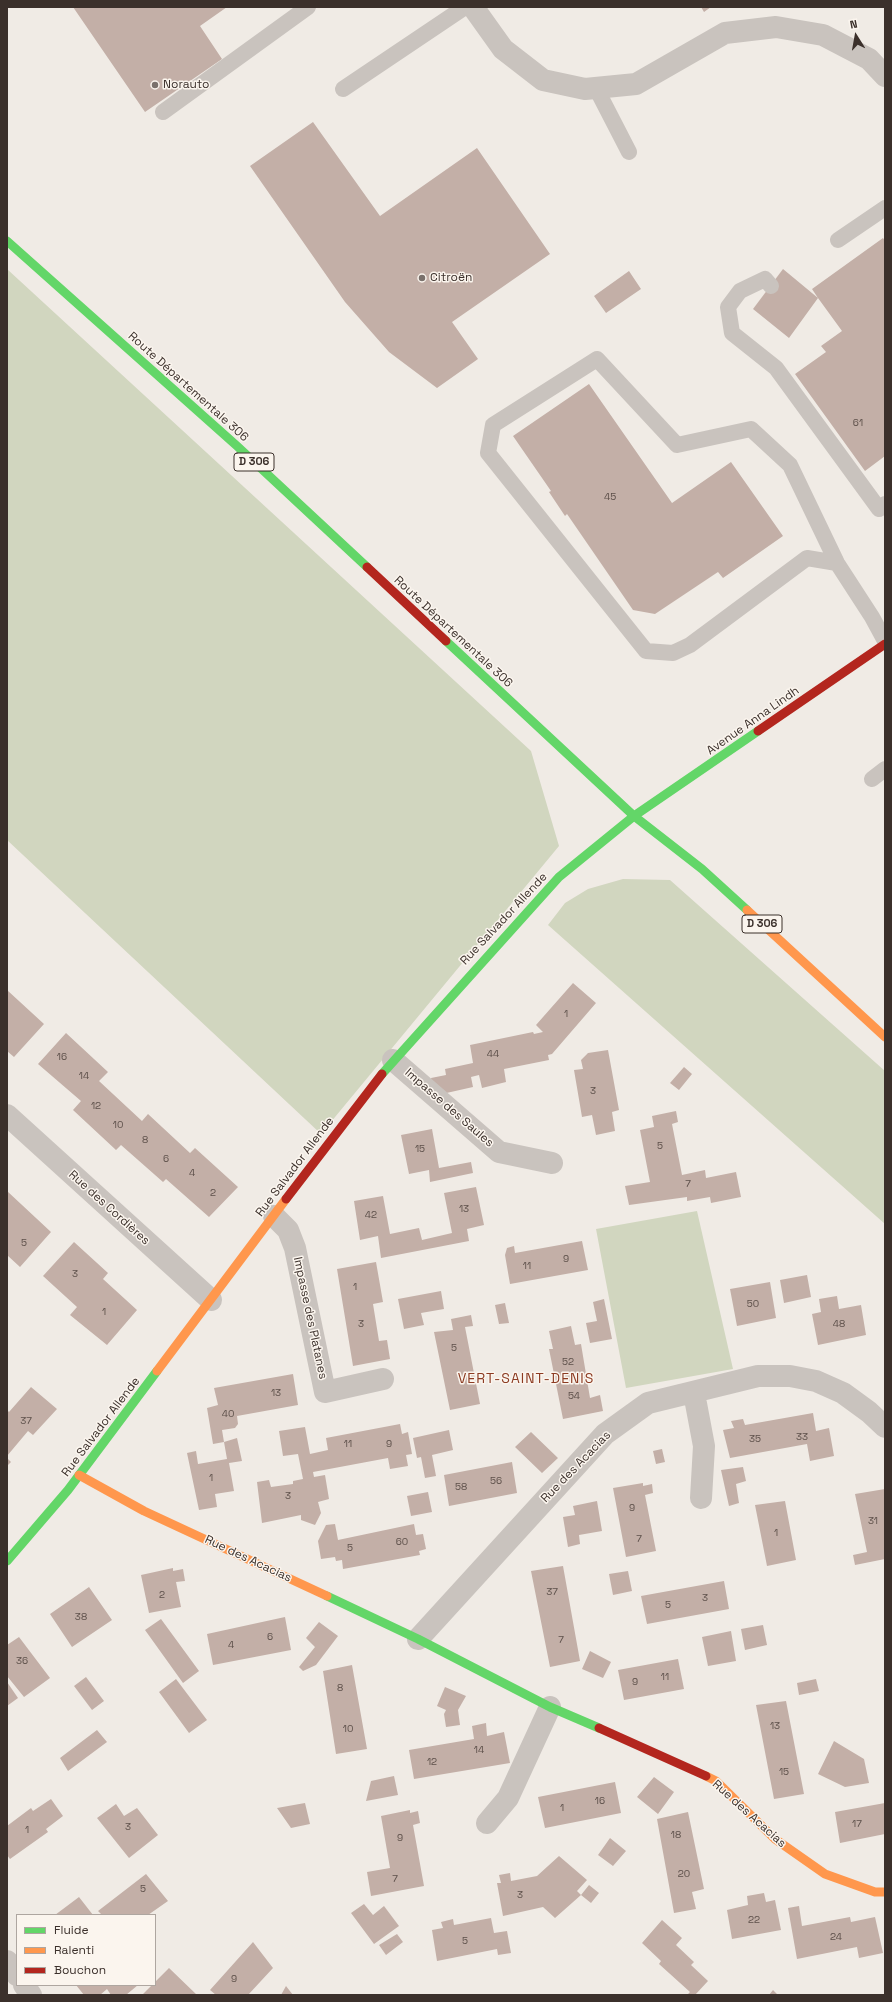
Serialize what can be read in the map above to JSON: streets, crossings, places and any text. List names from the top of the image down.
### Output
{
  "streets": {
    "street": [
      "Route Départementale 306",
      "D 306",
      "Avenue Anna Lindh",
      "Rue Salvador Allende",
      "Impasse des Saules",
      "Rue des Cordières",
      "Impasse des Platanes",
      "Rue des Acacias"
    ]
  },
  "crossings": [
    ["Route Départementale 306", "Avenue Anna Lindh"],
    ["Route Départementale 306", "Rue Salvador Allende"],
    ["Avenue Anna Lindh", "Rue Salvador Allende"],
    ["Rue Salvador Allende", "Impasse des Saules"],
    ["Rue Salvador Allende", "Rue des Cordières"],
    ["Rue Salvador Allende", "Impasse des Platanes"],
    ["Rue Salvador Allende", "Rue des Acacias"]
  ],
  "districts": ["VERT-SAINT-DENIS"],
  "places": ["Norauto", "Citroën"],
  "house_numbers": [
    "61",
    "45",
    "1",
    "44",
    "16",
    "14",
    "3",
    "12",
    "10",
    "8",
    "5",
    "15",
    "6",
    "4",
    "7",
    "2",
    "13",
    "42",
    "5",
    "9",
    "11",
    "3",
    "1",
    "50",
    "1",
    "3",
    "48",
    "5",
    "52",
    "13",
    "54",
    "40",
    "37",
    "33",
    "35",
    "11",
    "9",
    "1",
    "56",
    "58",
    "3",
    "9",
    "31",
    "1",
    "7",
    "60",
    "5",
    "37",
    "2",
    "3",
    "5",
    "38",
    "6",
    "7",
    "4",
    "36",
    "11",
    "9",
    "8",
    "13",
    "10",
    "14",
    "12",
    "15",
    "16",
    "1",
    "17",
    "3",
    "1",
    "18",
    "9",
    "20",
    "7",
    "5",
    "3",
    "22",
    "24",
    "5",
    "9"
  ],
  "legend": ["Fluide", "Ralenti", "Bouchon"],
  "north": "top"
}
